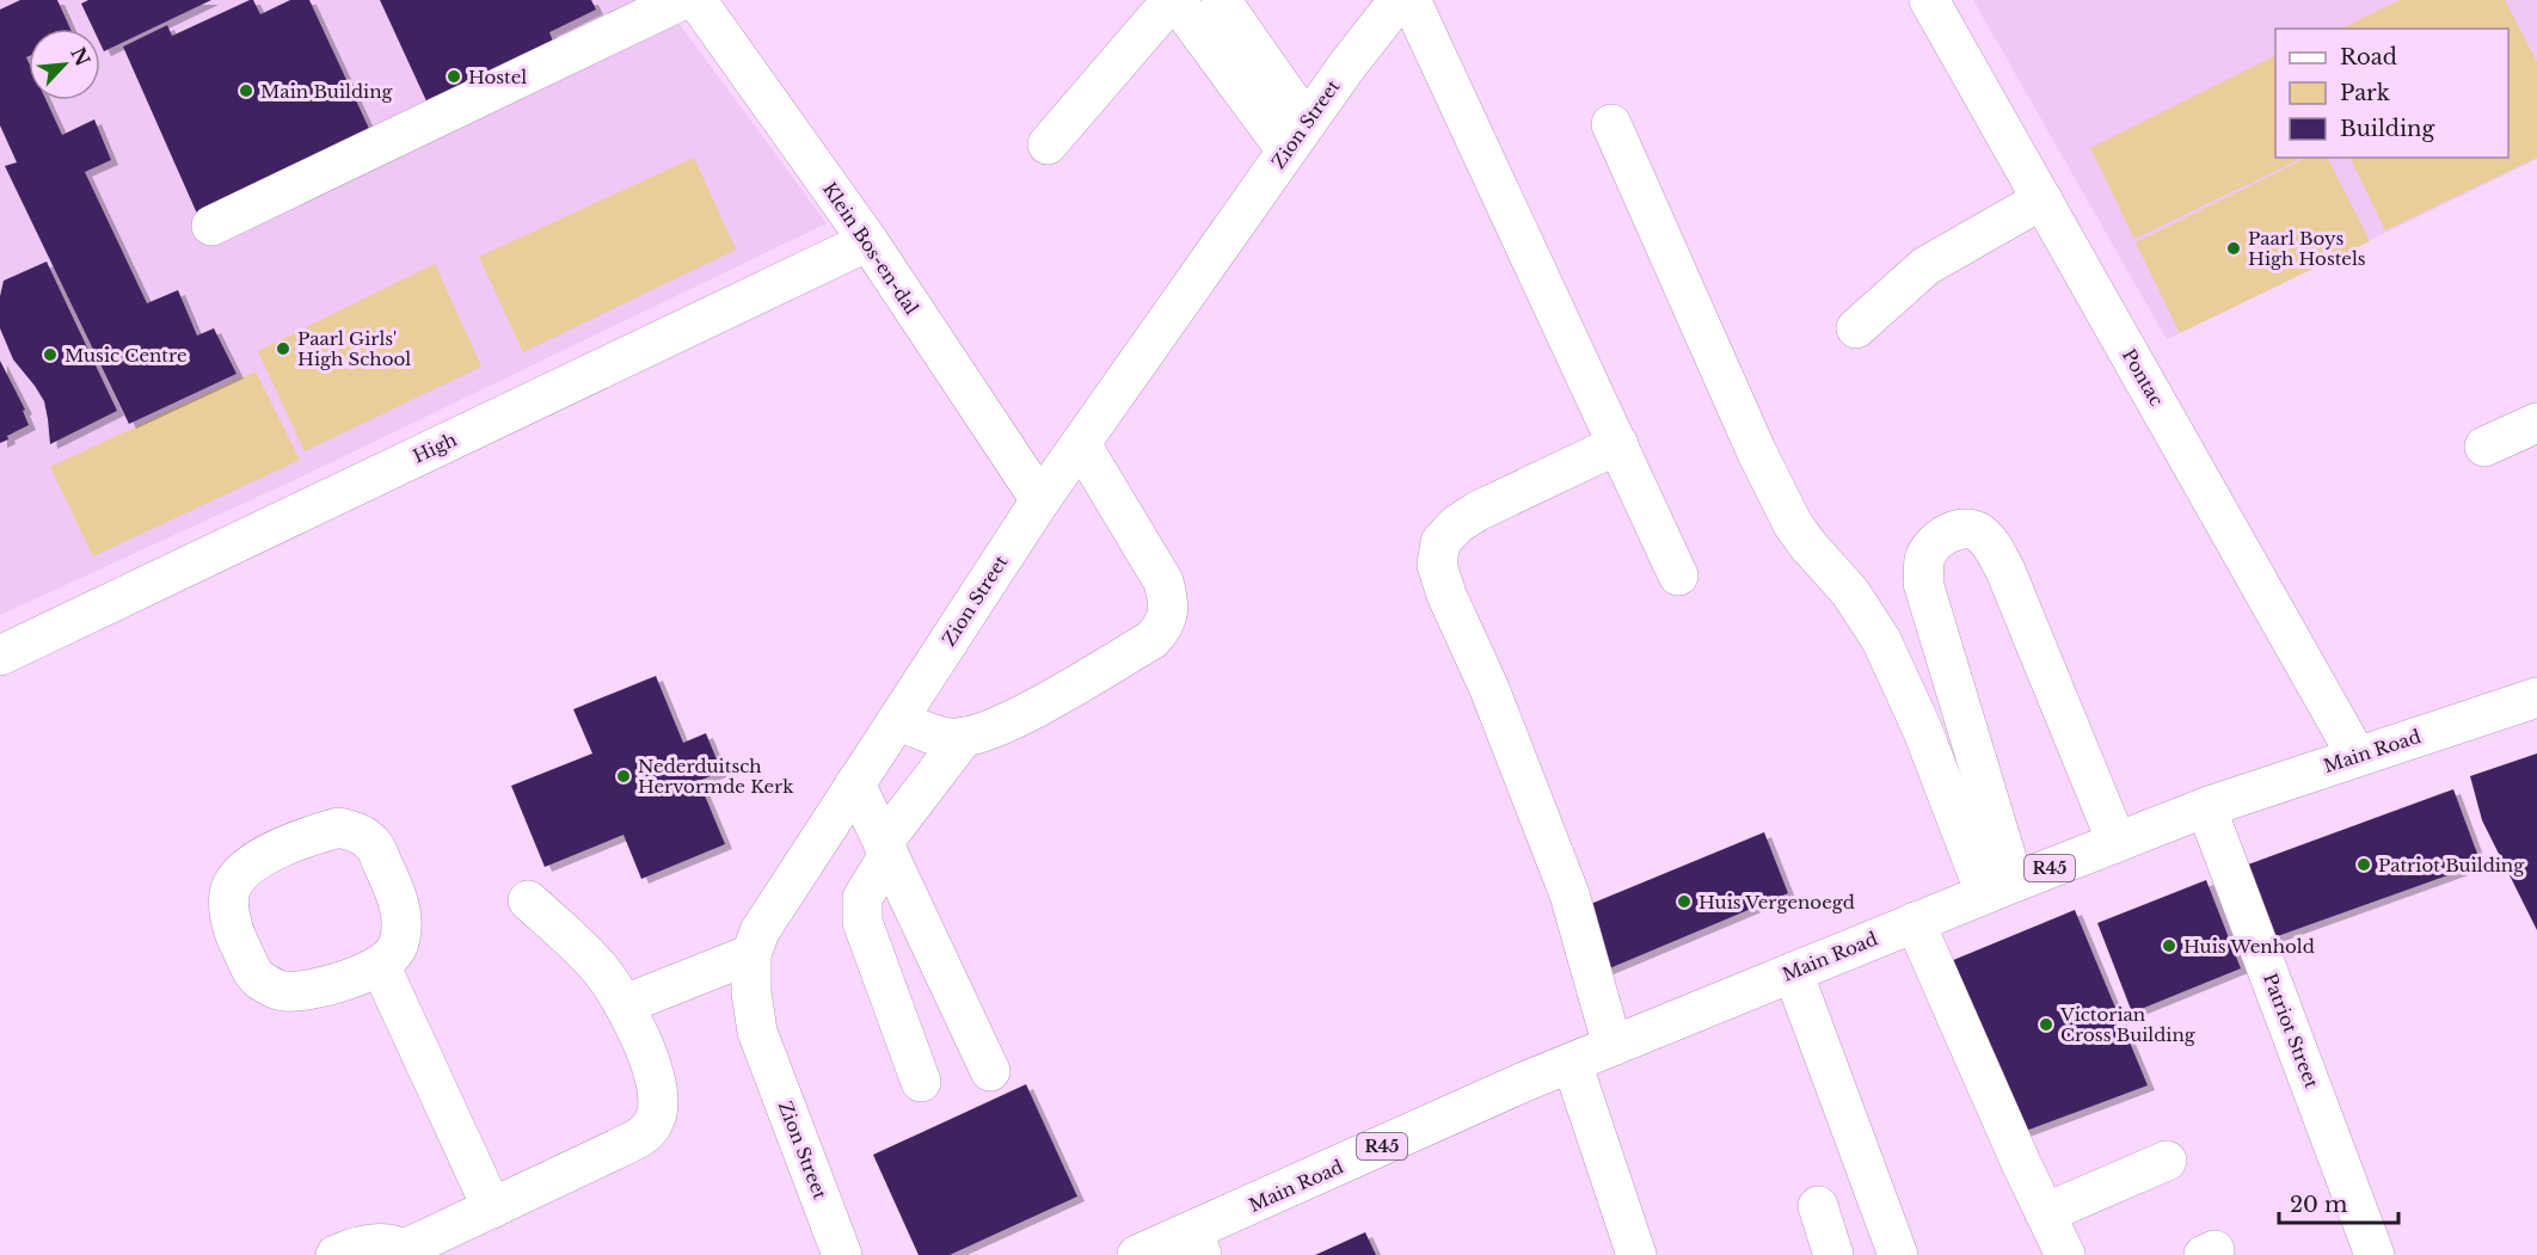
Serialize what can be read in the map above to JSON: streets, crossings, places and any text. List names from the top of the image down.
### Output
{
  "streets": {
    "street": [
      "Zion Street",
      "Klein Bos-en-dal",
      "Pontac",
      "High",
      "Main Road",
      "R45",
      "Patriot Street"
    ]
  },
  "crossings": [
    ["Zion Street", "Klein Bos-en-dal"],
    ["Klein Bos-en-dal", "High"],
    ["Pontac", "Main Road"],
    ["Main Road", "Patriot Street"]
  ],
  "places": [
    "Hostel",
    "Main Building",
    "Paarl Boys High Hostels",
    "Paarl Girls' High School",
    "Music Centre",
    "Nederduitsch Hervormde Kerk",
    "Patriot Building",
    "Huis Vergenoegd",
    "Huis Wenhold",
    "Victorian Cross Building"
  ],
  "legend": ["Road", "Park", "Building"],
  "scale_bar": "20 m",
  "north": "top right"
}
